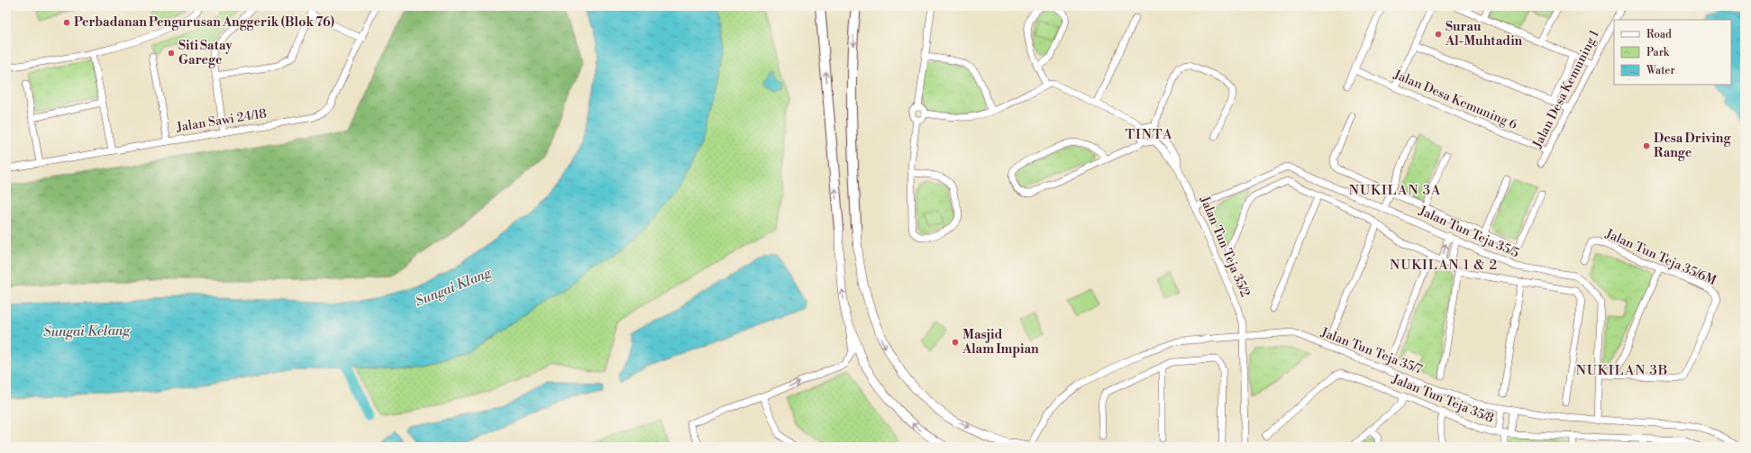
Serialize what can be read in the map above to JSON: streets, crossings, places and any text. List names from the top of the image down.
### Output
{
  "streets": {
    "street": [
      "Jalan Desa Kemuning 1",
      "Jalan Desa Kemuning 6",
      "Jalan Sawi 24/18",
      "Jalan Tun Teja 35/5",
      "Jalan Tun Teja 35/2",
      "Jalan Tun Teja 35/6M",
      "Jalan Tun Teja 35/7",
      "Jalan Tun Teja 35/8"
    ]
  },
  "crossings": [
    ["Jalan Desa Kemuning 1", "Jalan Desa Kemuning 6"],
    ["Jalan Tun Teja 35/5", "Jalan Tun Teja 35/2"],
    ["Jalan Tun Teja 35/5", "Jalan Tun Teja 35/6M"],
    ["Jalan Tun Teja 35/5", "Jalan Tun Teja 35/7"],
    ["Jalan Tun Teja 35/2", "Jalan Tun Teja 35/7"]
  ],
  "districts": [
    "TINTA",
    "NUKILAN 3A",
    "NUKILAN 1 & 2",
    "NUKILAN 3B"
  ],
  "water": ["Sungai Klang", "Sungai Kelang"],
  "places": [
    "Perbadanan Pengurusan Anggerik (Blok 76)",
    "Surau Al-Muhtadin",
    "Siti Satay Garege",
    "Desa Driving Range",
    "Masjid Alam Impian"
  ],
  "legend": ["Road", "Park", "Water"]
}
